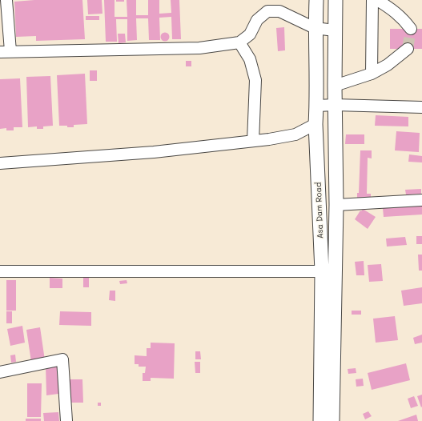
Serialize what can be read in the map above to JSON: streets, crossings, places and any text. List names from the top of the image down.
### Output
{
  "streets": {
    "main road": ["Asa Dam Road"]
  }
}
